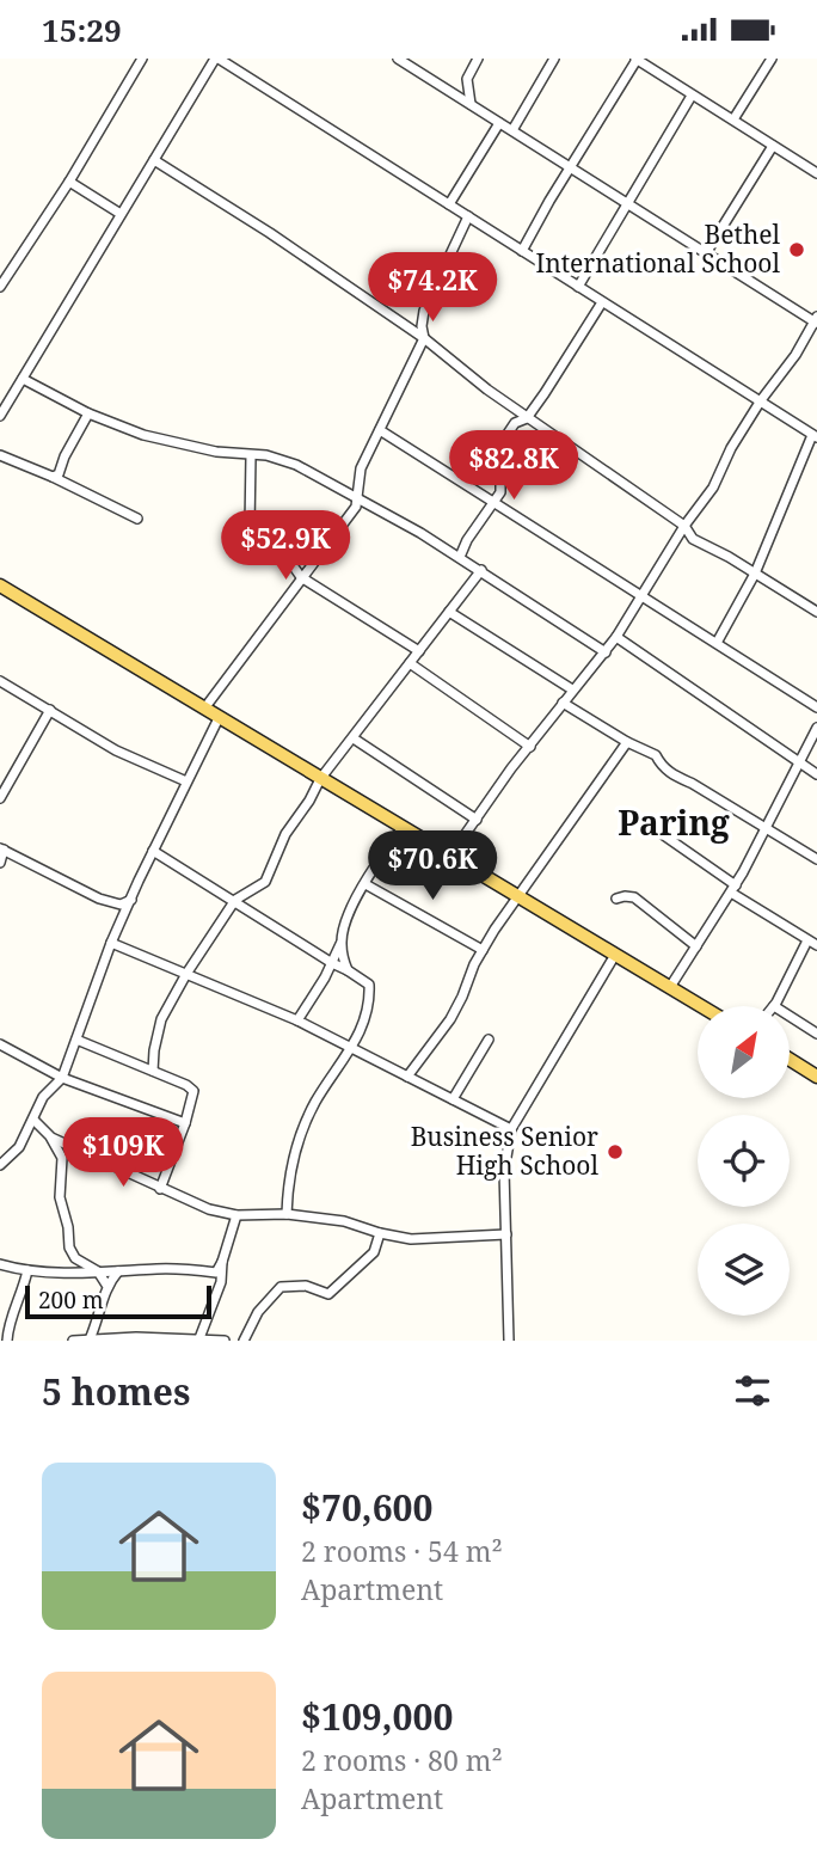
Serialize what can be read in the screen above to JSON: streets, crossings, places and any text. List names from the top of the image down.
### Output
{
  "districts": ["Paring"],
  "places": ["Bethel International School", "Business Senior High School"],
  "scale_bar": "200 m",
  "north": "top right",
  "page": {
    "status": "15:29",
    "price": [
      "$74.2K",
      "$82.8K",
      "$52.9K",
      "$70.6K",
      "$109K"
    ],
    "scale": "200 m",
    "heading": "5 homes",
    "list": [
      {
        "name": "$70,600",
        "note": "2 rooms · 54 m² · Apartment"
      },
      {
        "name": "$109,000",
        "note": "2 rooms · 80 m² · Apartment"
      }
    ]
  }
}
